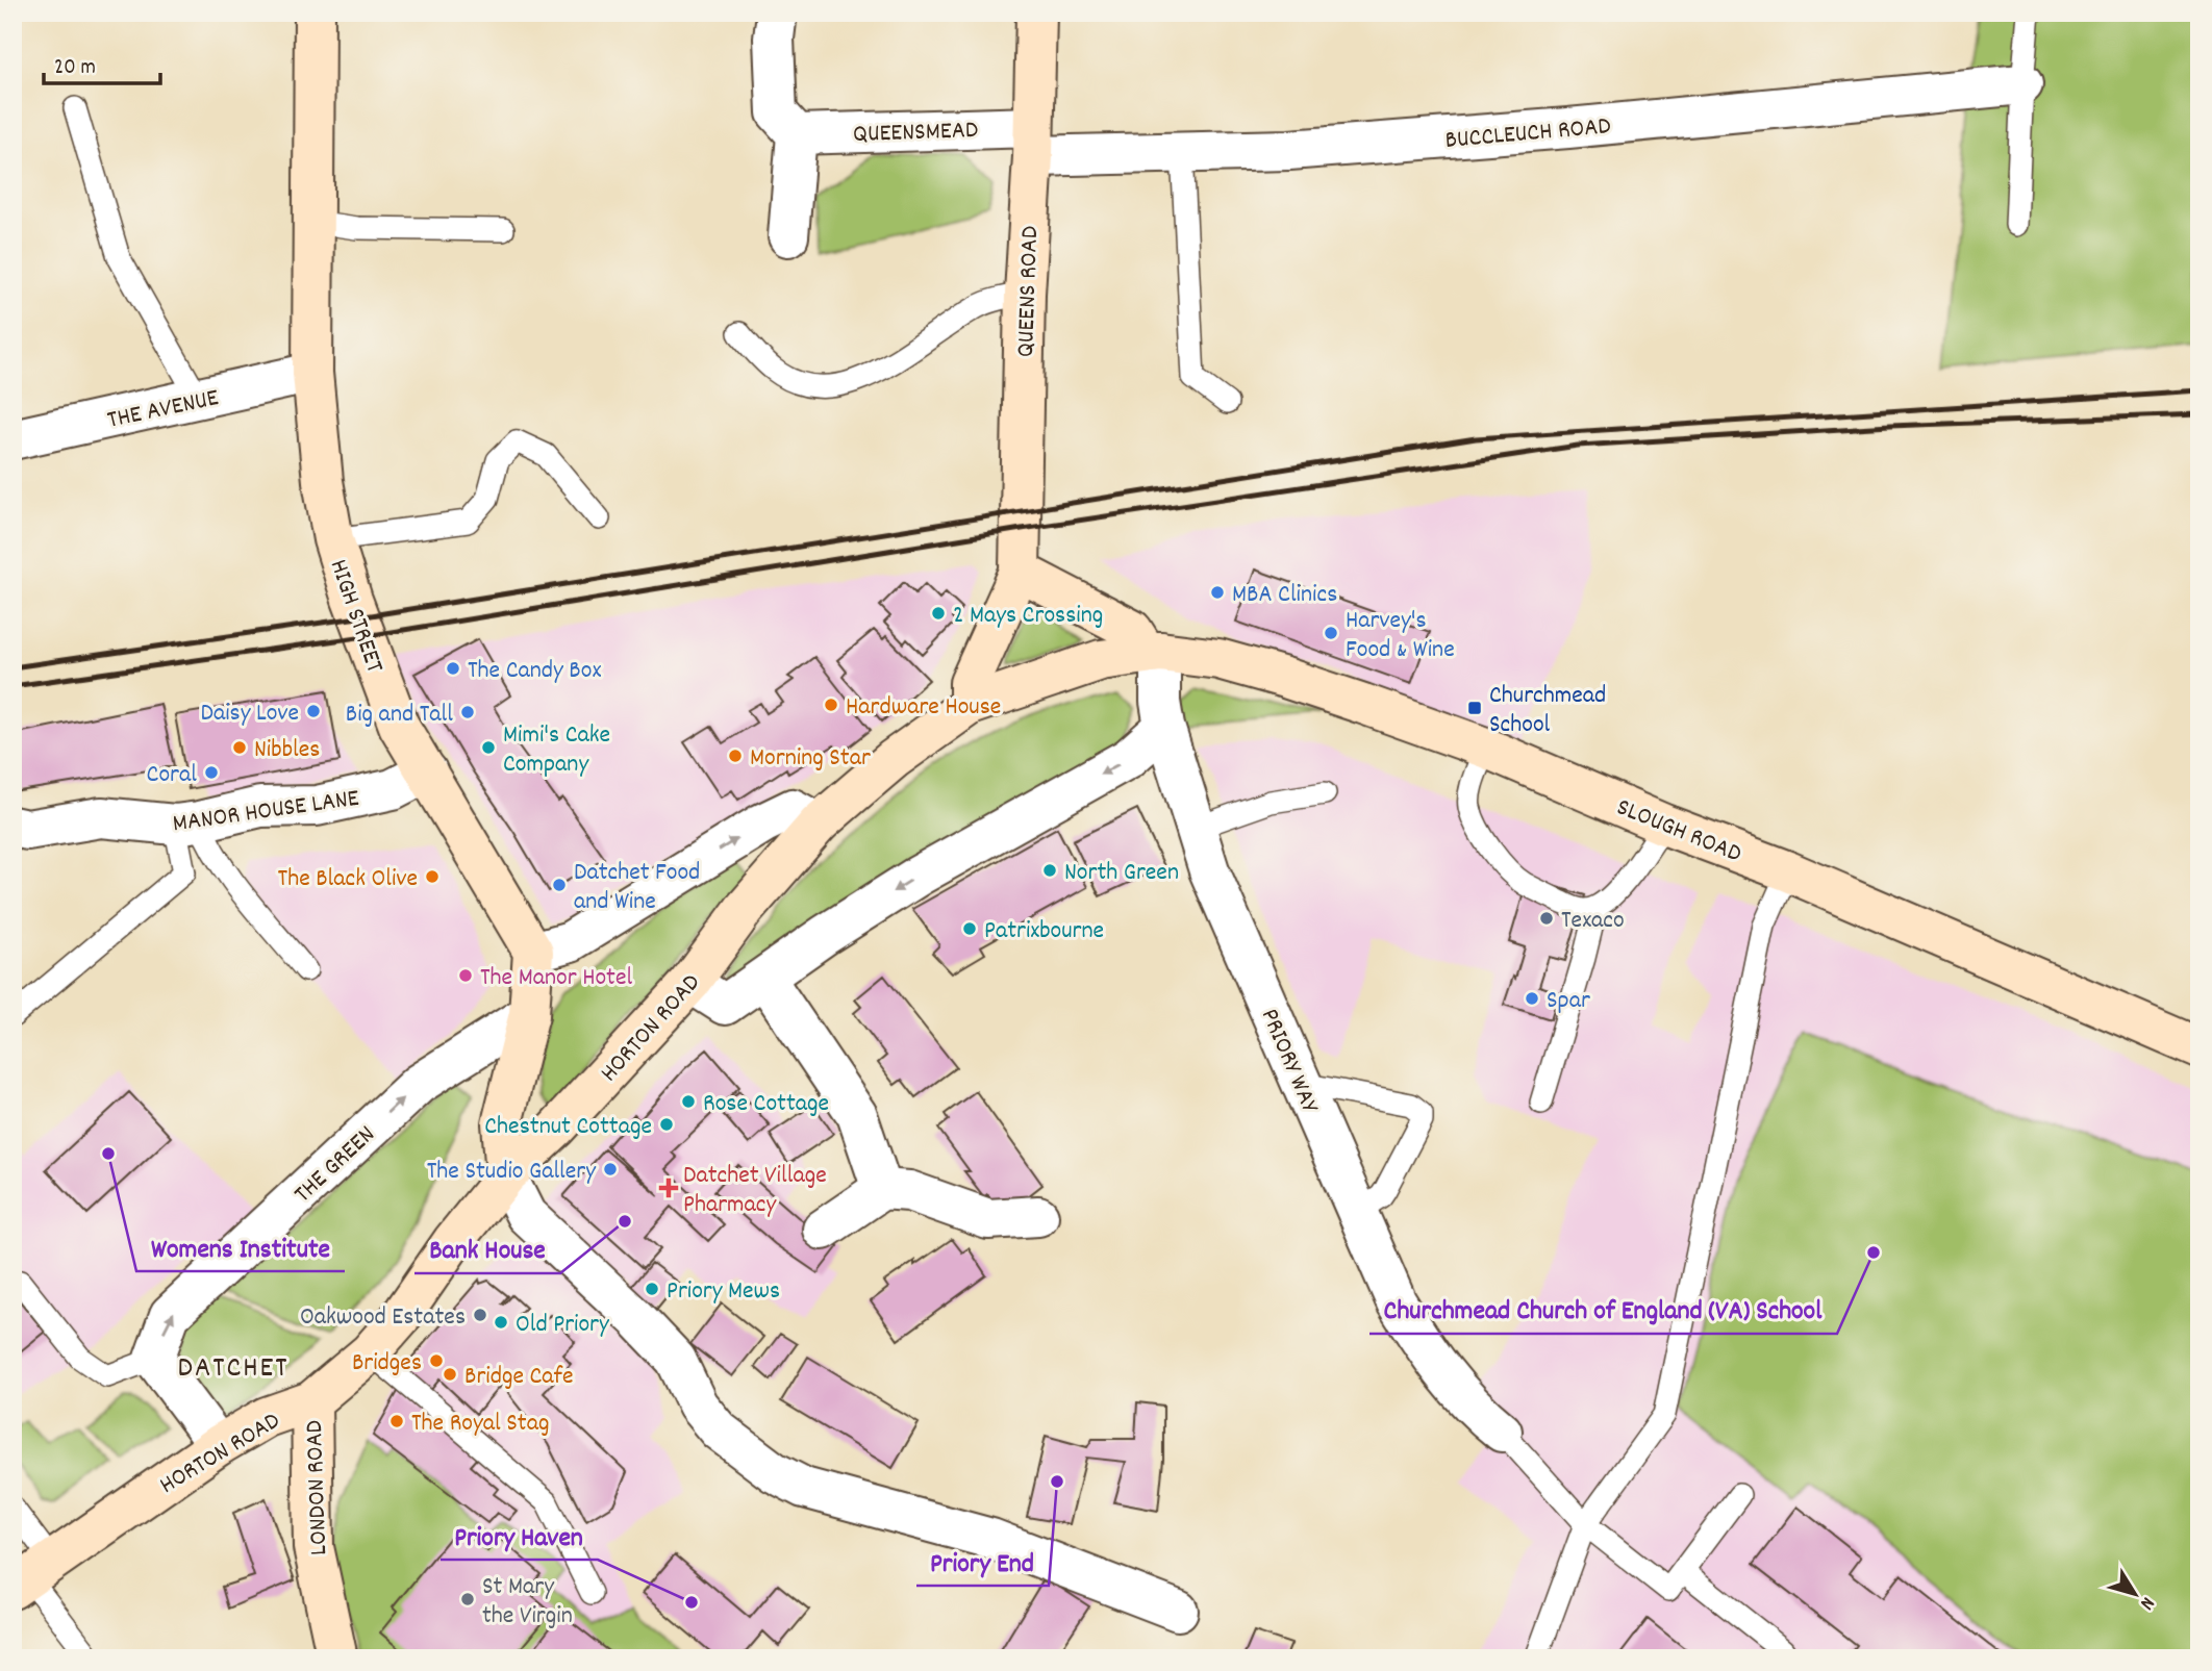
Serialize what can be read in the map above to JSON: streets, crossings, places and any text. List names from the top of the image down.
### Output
{
  "streets": {
    "main road": [
      "QUEENS ROAD",
      "HIGH STREET",
      "SLOUGH ROAD",
      "HORTON ROAD",
      "LONDON ROAD"
    ],
    "street": [
      "QUEENSMEAD",
      "BUCCLEUCH ROAD",
      "THE AVENUE",
      "MANOR HOUSE LANE",
      "PRIORY WAY",
      "THE GREEN"
    ]
  },
  "crossings": [
    ["QUEENSMEAD", "BUCCLEUCH ROAD"],
    ["QUEENSMEAD", "QUEENS ROAD"],
    ["BUCCLEUCH ROAD", "QUEENS ROAD"],
    ["QUEENS ROAD", "HORTON ROAD"],
    ["THE AVENUE", "HIGH STREET"],
    ["HIGH STREET", "MANOR HOUSE LANE"],
    ["SLOUGH ROAD", "HORTON ROAD"],
    ["SLOUGH ROAD", "PRIORY WAY"],
    ["HORTON ROAD", "PRIORY WAY"],
    ["HORTON ROAD", "LONDON ROAD"]
  ],
  "one_way": ["THE GREEN"],
  "districts": ["DATCHET"],
  "places": {
    "other": [
      "MBA Clinics",
      "2 Mays Crossing",
      "Harvey's Food & Wine",
      "The Candy Box",
      "Hardware House",
      "Daisy Love",
      "Big and Tall",
      "Nibbles",
      "Mimi's Cake Company",
      "Morning Star",
      "Coral",
      "North Green",
      "The Black Olive",
      "Datchet Food and Wine",
      "Texaco",
      "Patrixbourne",
      "The Manor Hotel",
      "Spar",
      "Rose Cottage",
      "Chestnut Cottage",
      "Womens Institute",
      "The Studio Gallery",
      "Bank House",
      "Churchmead Church of England (VA) School",
      "Priory Mews",
      "Oakwood Estates",
      "Old Priory",
      "Bridges",
      "Bridge Cafe",
      "The Royal Stag",
      "Priory End",
      "St Mary the Virgin",
      "Priory Haven"
    ],
    "transit": ["Churchmead School"],
    "health": ["Datchet Village Pharmacy"]
  },
  "scale_bar": "20 m",
  "north": "bottom right"
}
